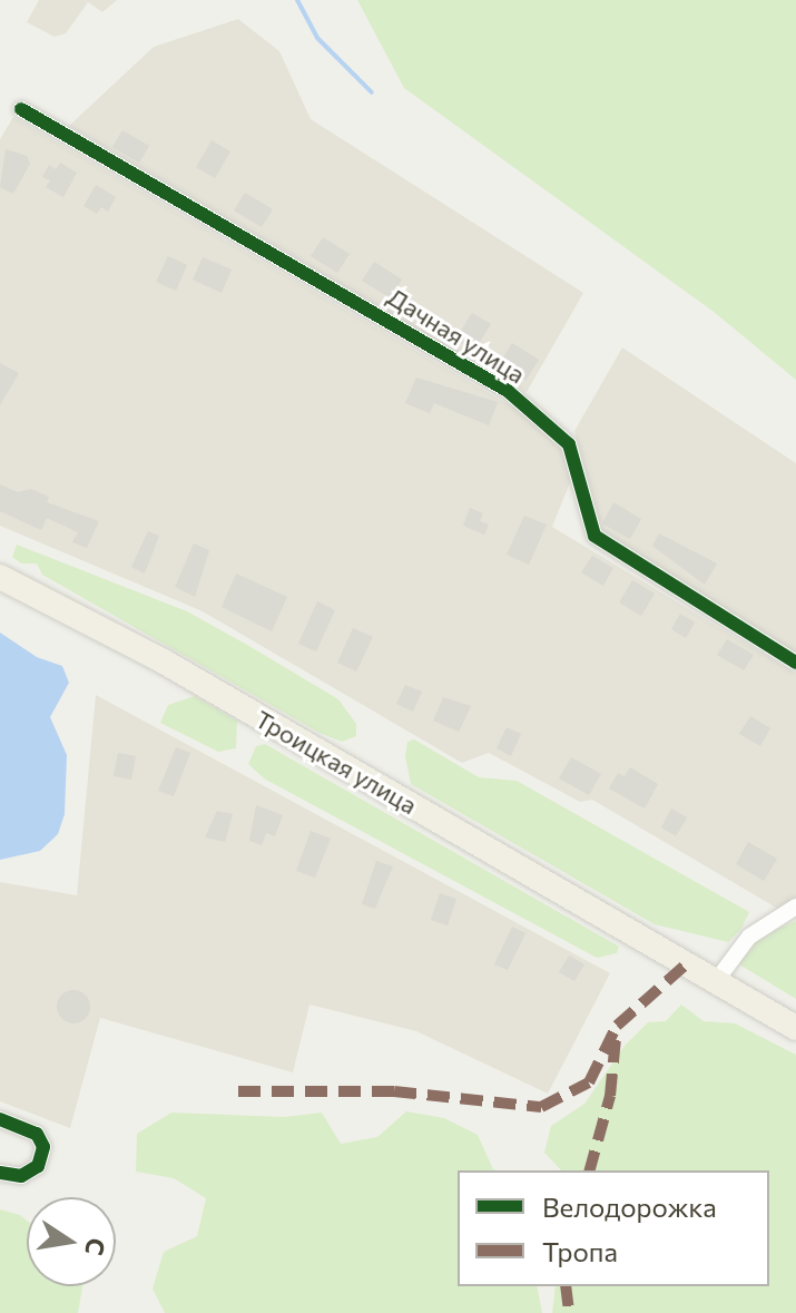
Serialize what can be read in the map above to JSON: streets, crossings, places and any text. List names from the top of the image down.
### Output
{
  "streets": {
    "main road": ["Троицкая улица"],
    "street": ["Дачная улица"]
  },
  "legend": ["Велодорожка", "Тропа"],
  "north": "right"
}
